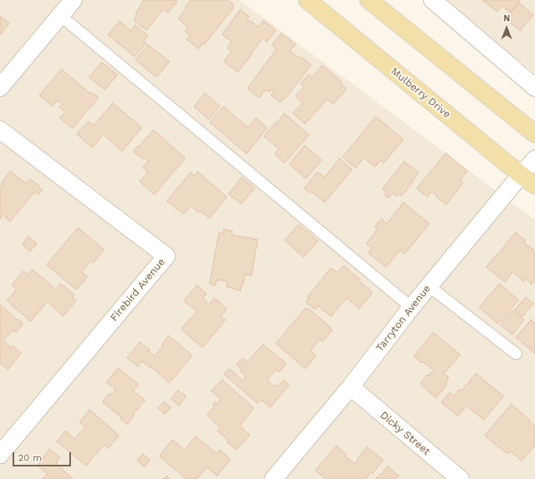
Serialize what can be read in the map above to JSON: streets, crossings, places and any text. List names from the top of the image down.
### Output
{
  "streets": {
    "main road": ["Mulberry Drive"],
    "street": ["Firebird Avenue", "Tarryton Avenue", "Dicky Street"]
  },
  "crossings": [
    ["Mulberry Drive", "Tarryton Avenue"],
    ["Tarryton Avenue", "Dicky Street"]
  ],
  "scale_bar": "20 m",
  "north": "top"
}
